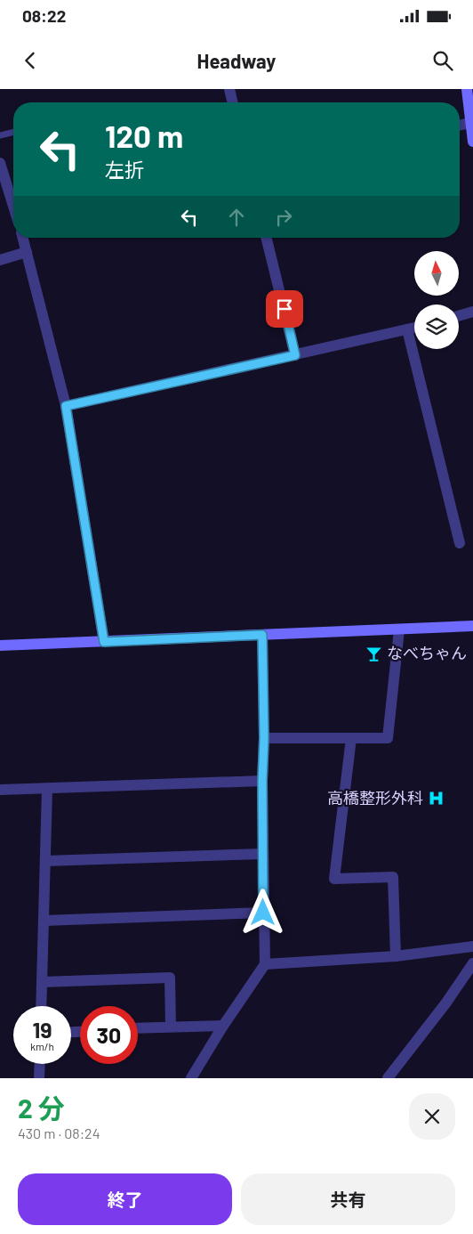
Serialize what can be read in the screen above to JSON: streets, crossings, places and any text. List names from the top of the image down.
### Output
{
  "places": {
    "bar": ["なべちゃん"],
    "hospital": ["高橋整形外科"]
  },
  "north": "top",
  "page": {
    "status": "08:22",
    "header": "Headway",
    "turn": ["120 m", "左折"],
    "speed": "19 km/h",
    "limit": "30",
    "heading": ["2 分", "430 m · 08:24"],
    "buttons": ["終了", "共有"]
  }
}
